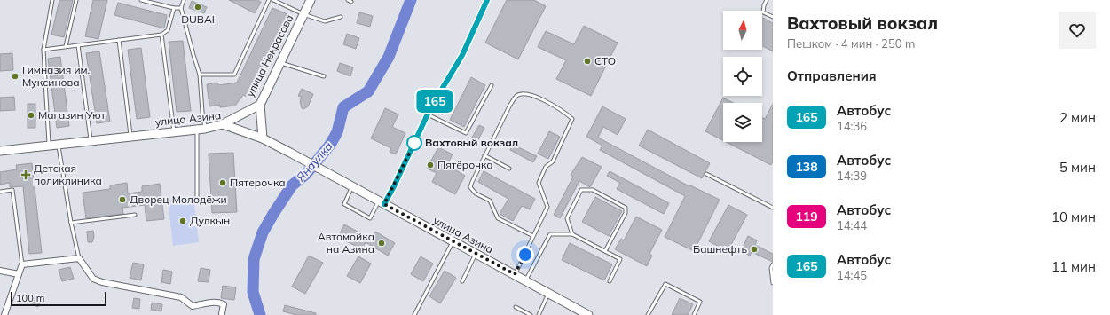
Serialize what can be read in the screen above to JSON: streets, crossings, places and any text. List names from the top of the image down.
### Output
{
  "streets": {
    "street": ["улица Некрасова", "улица Азина"]
  },
  "crossings": [
    ["улица Некрасова", "улица Азина"]
  ],
  "water": ["Янаулка"],
  "places": {
    "other": [
      "DUBAI",
      "СТО",
      "Гимназия им. Муксинова",
      "Магазин Уют",
      "Вахтовый вокзал",
      "Пятёрочка",
      "Пятерочка",
      "Дворец Молодёжи",
      "Дулкын",
      "Автомойка на Азина",
      "Башнефть"
    ],
    "health": ["Детская поликлиника"]
  },
  "lines": ["bus line 165"],
  "scale_bar": "100 m",
  "north": "top",
  "page": {
    "on_map": "165",
    "heading": [
      ["Вахтовый вокзал", "Пешком · 4 мин · 250 m"],
      "Отправления"
    ],
    "list": [
      {
        "mark": "165",
        "name": "Автобус",
        "note": "14:36",
        "value": "2 мин"
      },
      {
        "mark": "138",
        "name": "Автобус",
        "note": "14:39",
        "value": "5 мин"
      },
      {
        "mark": "119",
        "name": "Автобус",
        "note": "14:44",
        "value": "10 мин"
      },
      {
        "mark": "165",
        "name": "Автобус",
        "note": "14:45",
        "value": "11 мин"
      }
    ],
    "scale": "100 m"
  }
}
